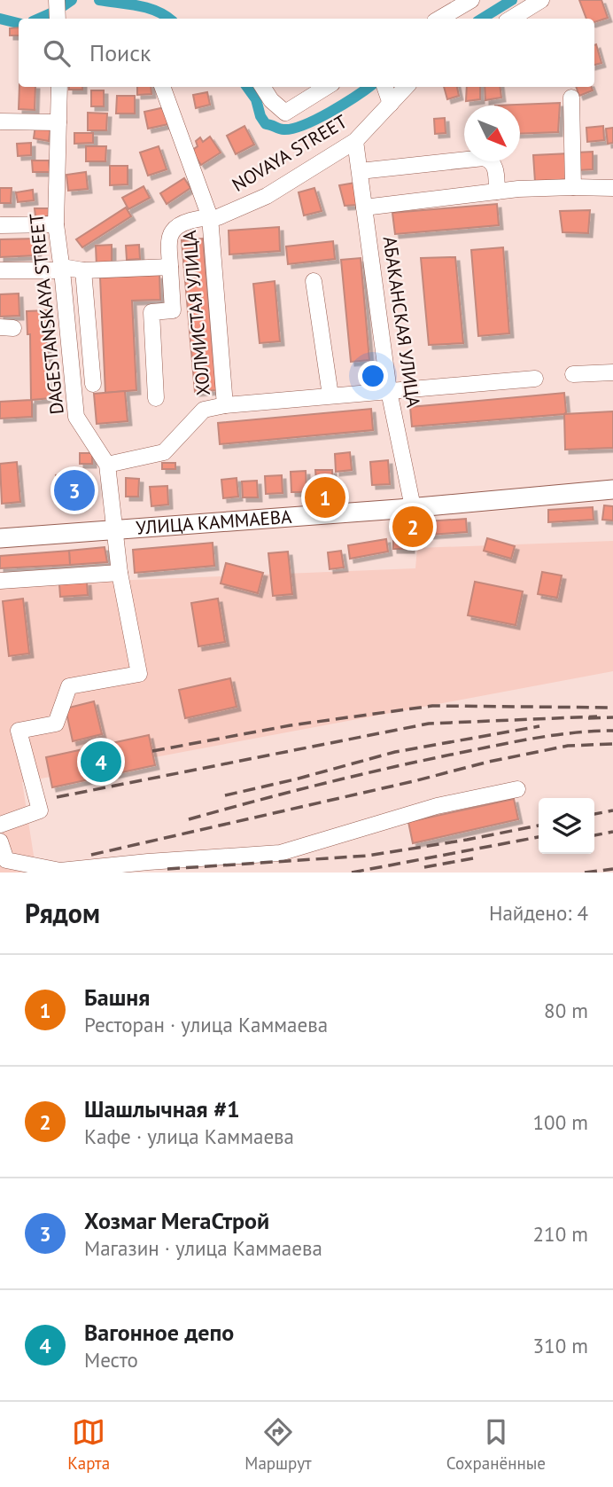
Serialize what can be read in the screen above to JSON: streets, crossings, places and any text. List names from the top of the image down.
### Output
{
  "streets": {
    "main road": ["УЛИЦА КАММАЕВА"],
    "street": [
      "NOVAYA STREET",
      "ХОЛМИСТАЯ УЛИЦА",
      "DAGESTANSKAYA STREET",
      "АБАКАНСКАЯ УЛИЦА"
    ]
  },
  "crossings": [
    ["NOVAYA STREET", "ХОЛМИСТАЯ УЛИЦА"],
    ["NOVAYA STREET", "АБАКАНСКАЯ УЛИЦА"],
    ["DAGESTANSKAYA STREET", "УЛИЦА КАММАЕВА"],
    ["АБАКАНСКАЯ УЛИЦА", "УЛИЦА КАММАЕВА"]
  ],
  "north": "bottom right",
  "page": {
    "search": "Поиск",
    "pins": [
      "3",
      "1",
      "2",
      "4"
    ],
    "heading": ["Рядом", "Найдено: 4"],
    "list": [
      {
        "mark": "1",
        "name": "Башня",
        "note": "Ресторан · улица Каммаева",
        "value": "80 m"
      },
      {
        "mark": "2",
        "name": "Шашлычная #1",
        "note": "Кафе · улица Каммаева",
        "value": "100 m"
      },
      {
        "mark": "3",
        "name": "Хозмаг МегаСтрой",
        "note": "Магазин · улица Каммаева",
        "value": "210 m"
      },
      {
        "mark": "4",
        "name": "Вагонное депо",
        "note": "Место",
        "value": "310 m"
      }
    ],
    "nav": ["Карта", "Маршрут", "Сохранённые"]
  }
}
